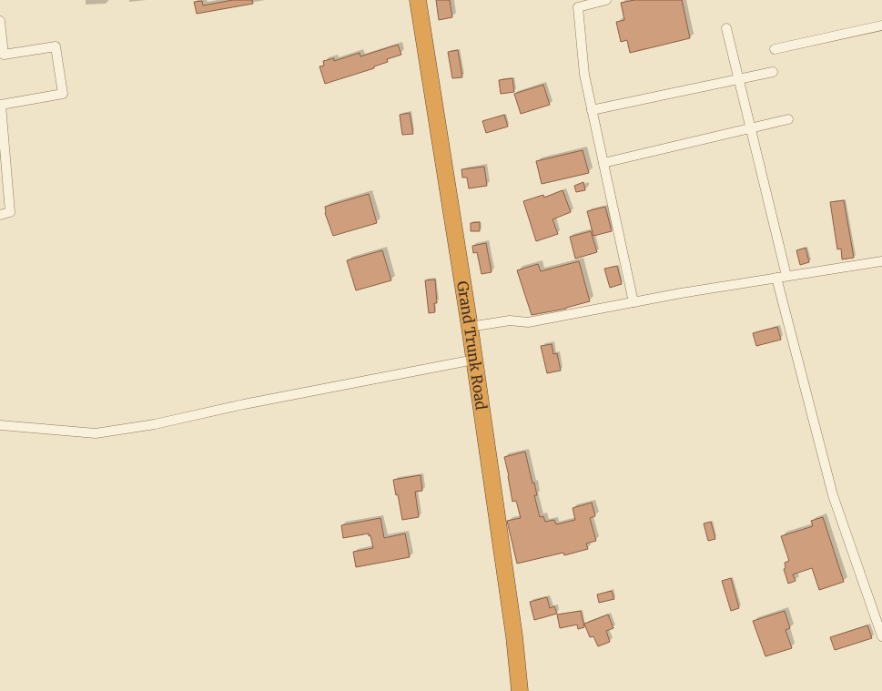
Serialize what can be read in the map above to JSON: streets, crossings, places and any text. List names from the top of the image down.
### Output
{
  "streets": {
    "highway": ["Grand Trunk Road"]
  }
}
